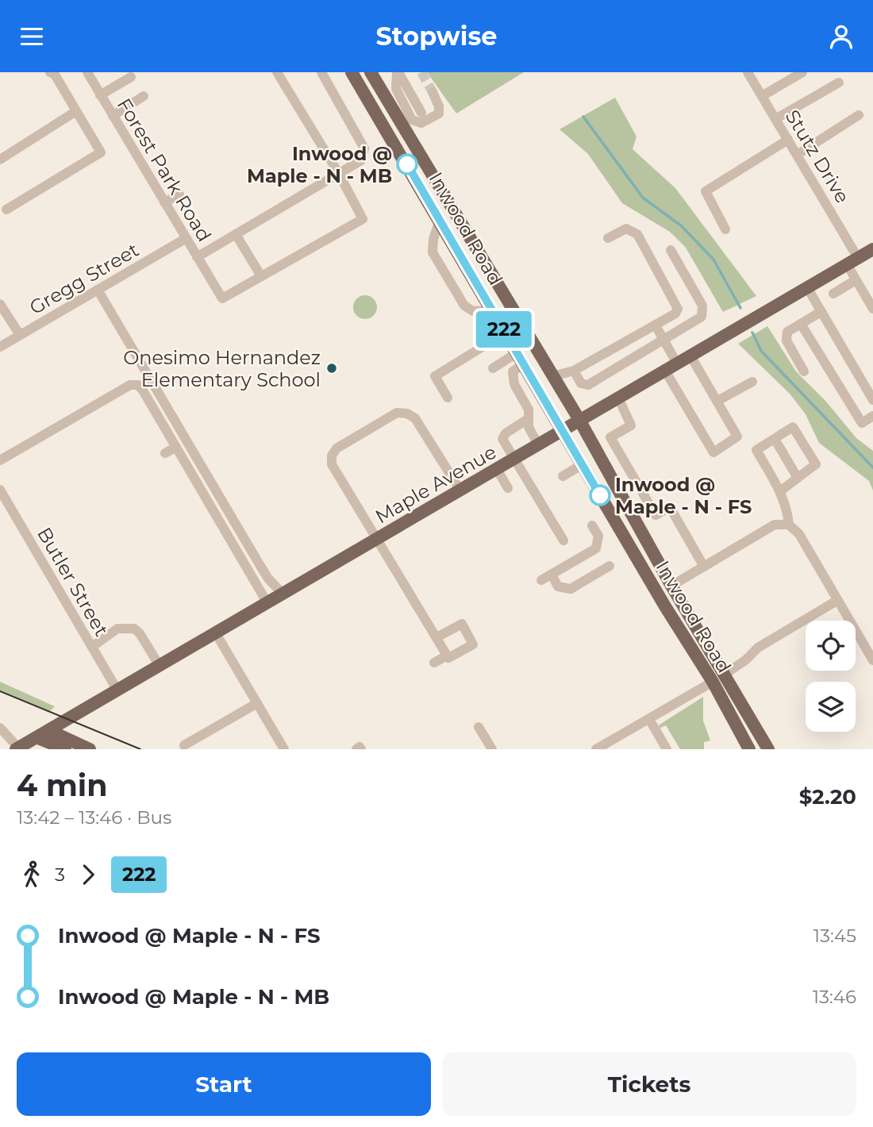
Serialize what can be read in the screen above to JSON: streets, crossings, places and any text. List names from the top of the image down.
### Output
{
  "streets": {
    "main road": ["Inwood Road", "Maple Avenue"],
    "street": [
      "Stutz Drive",
      "Forest Park Road",
      "Gregg Street",
      "Butler Street"
    ]
  },
  "crossings": [
    ["Stutz Drive", "Maple Avenue"],
    ["Forest Park Road", "Gregg Street"],
    ["Inwood Road", "Maple Avenue"],
    ["Maple Avenue", "Butler Street"]
  ],
  "places": ["Inwood @ Maple - N - MB", "Onesimo Hernandez Elementary School", "Inwood @ Maple - N - FS"],
  "lines": ["bus line 222"],
  "page": {
    "header": "Stopwise",
    "on_map": "222",
    "heading": ["4 min", "13:42 – 13:46 · Bus", "$2.20"],
    "legs": ["3", "222"],
    "list": [
      {
        "name": "Inwood @ Maple - N - FS",
        "value": "13:45"
      },
      {
        "name": "Inwood @ Maple - N - MB",
        "value": "13:46"
      }
    ],
    "buttons": ["Start", "Tickets"]
  }
}
